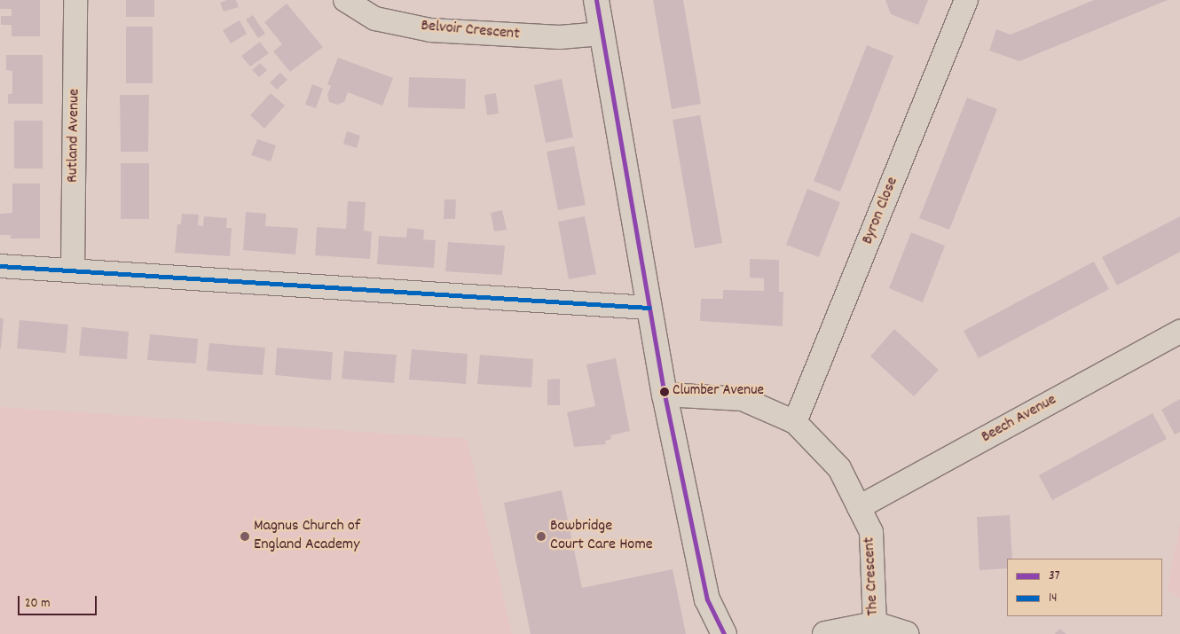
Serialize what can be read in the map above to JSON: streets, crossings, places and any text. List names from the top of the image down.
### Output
{
  "streets": {
    "street": [
      "Belvoir Crescent",
      "Rutland Avenue",
      "Byron Close",
      "Beech Avenue",
      "The Crescent"
    ]
  },
  "crossings": [
    ["Byron Close", "The Crescent"],
    ["Beech Avenue", "The Crescent"]
  ],
  "places": ["Clumber Avenue", "Magnus Church of England Academy", "Bowbridge Court Care Home"],
  "lines": ["transit line 37", "transit line 14"],
  "legend": ["37", "14"],
  "scale_bar": "20 m"
}
